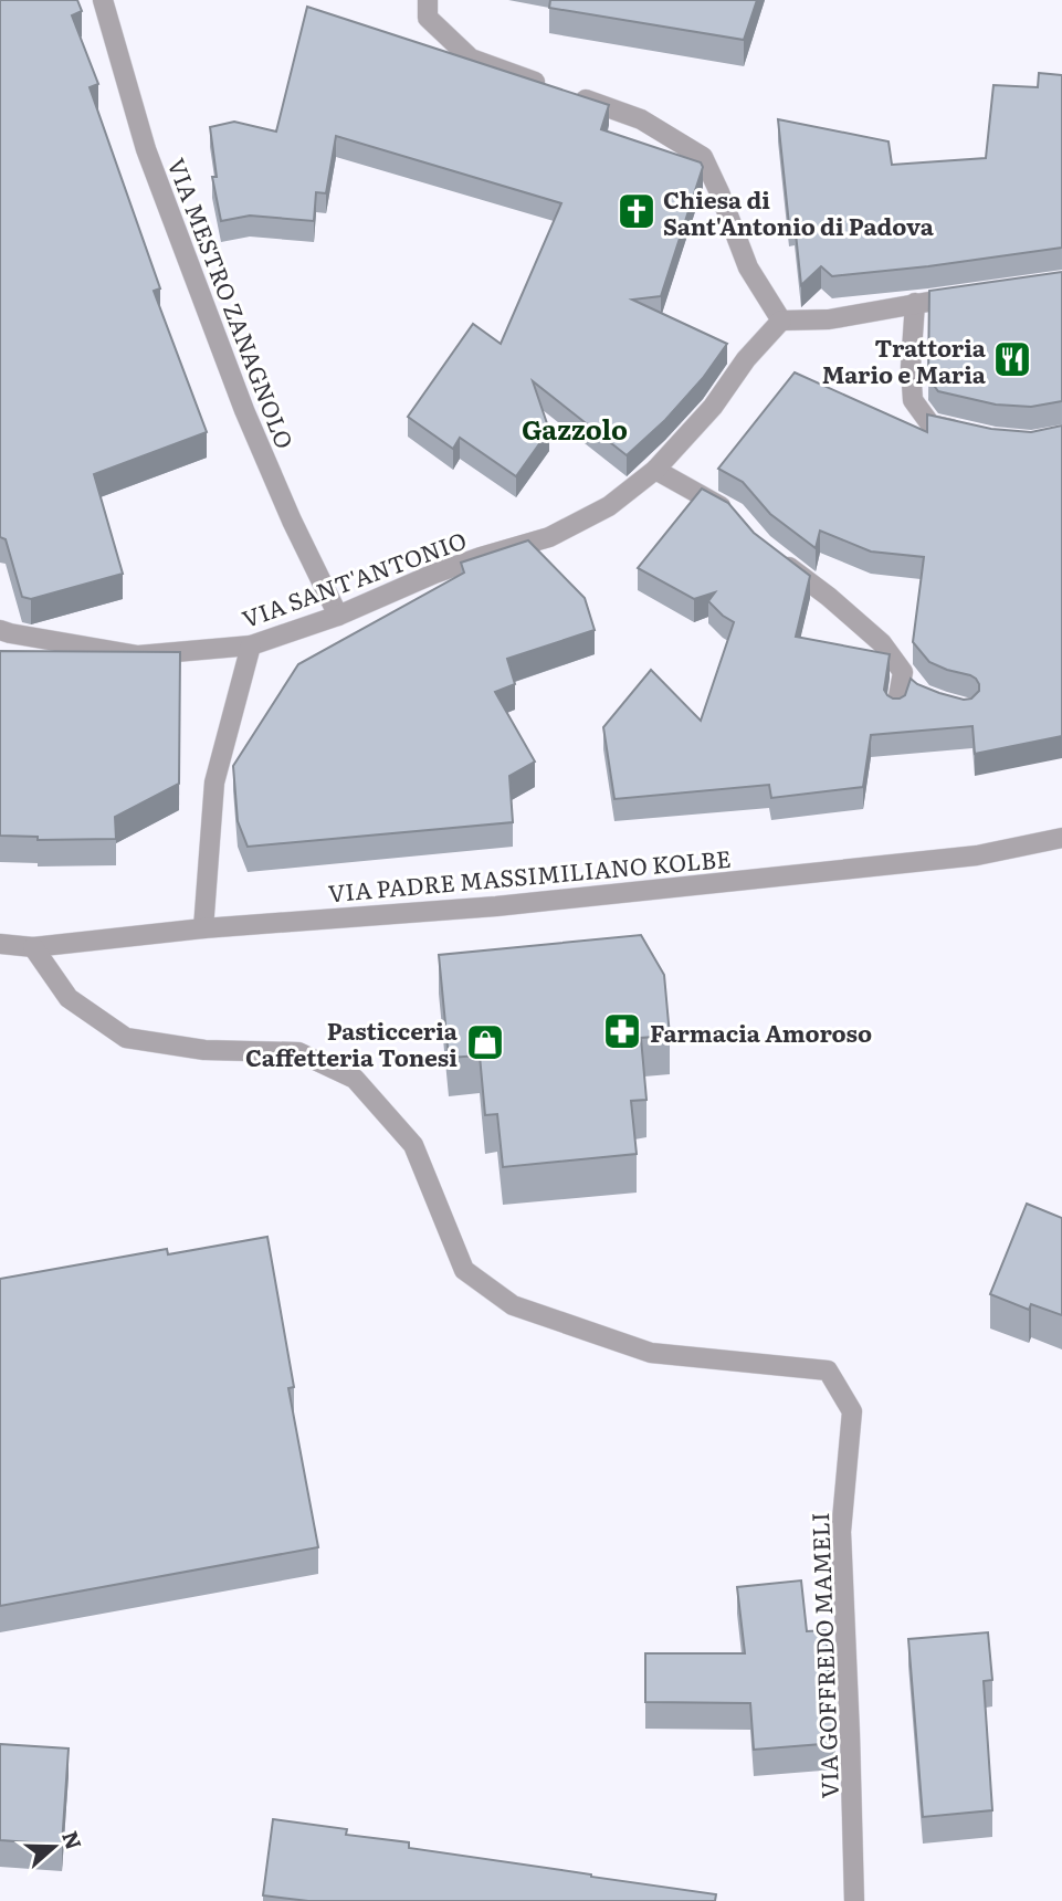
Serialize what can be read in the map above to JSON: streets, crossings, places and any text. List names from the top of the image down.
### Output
{
  "streets": {
    "street": [
      "VIA MESTRO ZANAGNOLO",
      "VIA SANT'ANTONIO",
      "VIA PADRE MASSIMILIANO KOLBE",
      "VIA GOFFREDO MAMELI"
    ]
  },
  "crossings": [
    ["VIA MESTRO ZANAGNOLO", "VIA SANT'ANTONIO"],
    ["VIA PADRE MASSIMILIANO KOLBE", "VIA GOFFREDO MAMELI"]
  ],
  "districts": ["Gazzolo"],
  "places": {
    "church": ["Chiesa di Sant'Antonio di Padova"],
    "restaurant": ["Trattoria Mario e Maria"],
    "pharmacy": ["Farmacia Amoroso"],
    "shop": ["Pasticceria Caffetteria Tonesi"]
  },
  "north": "right"
}
